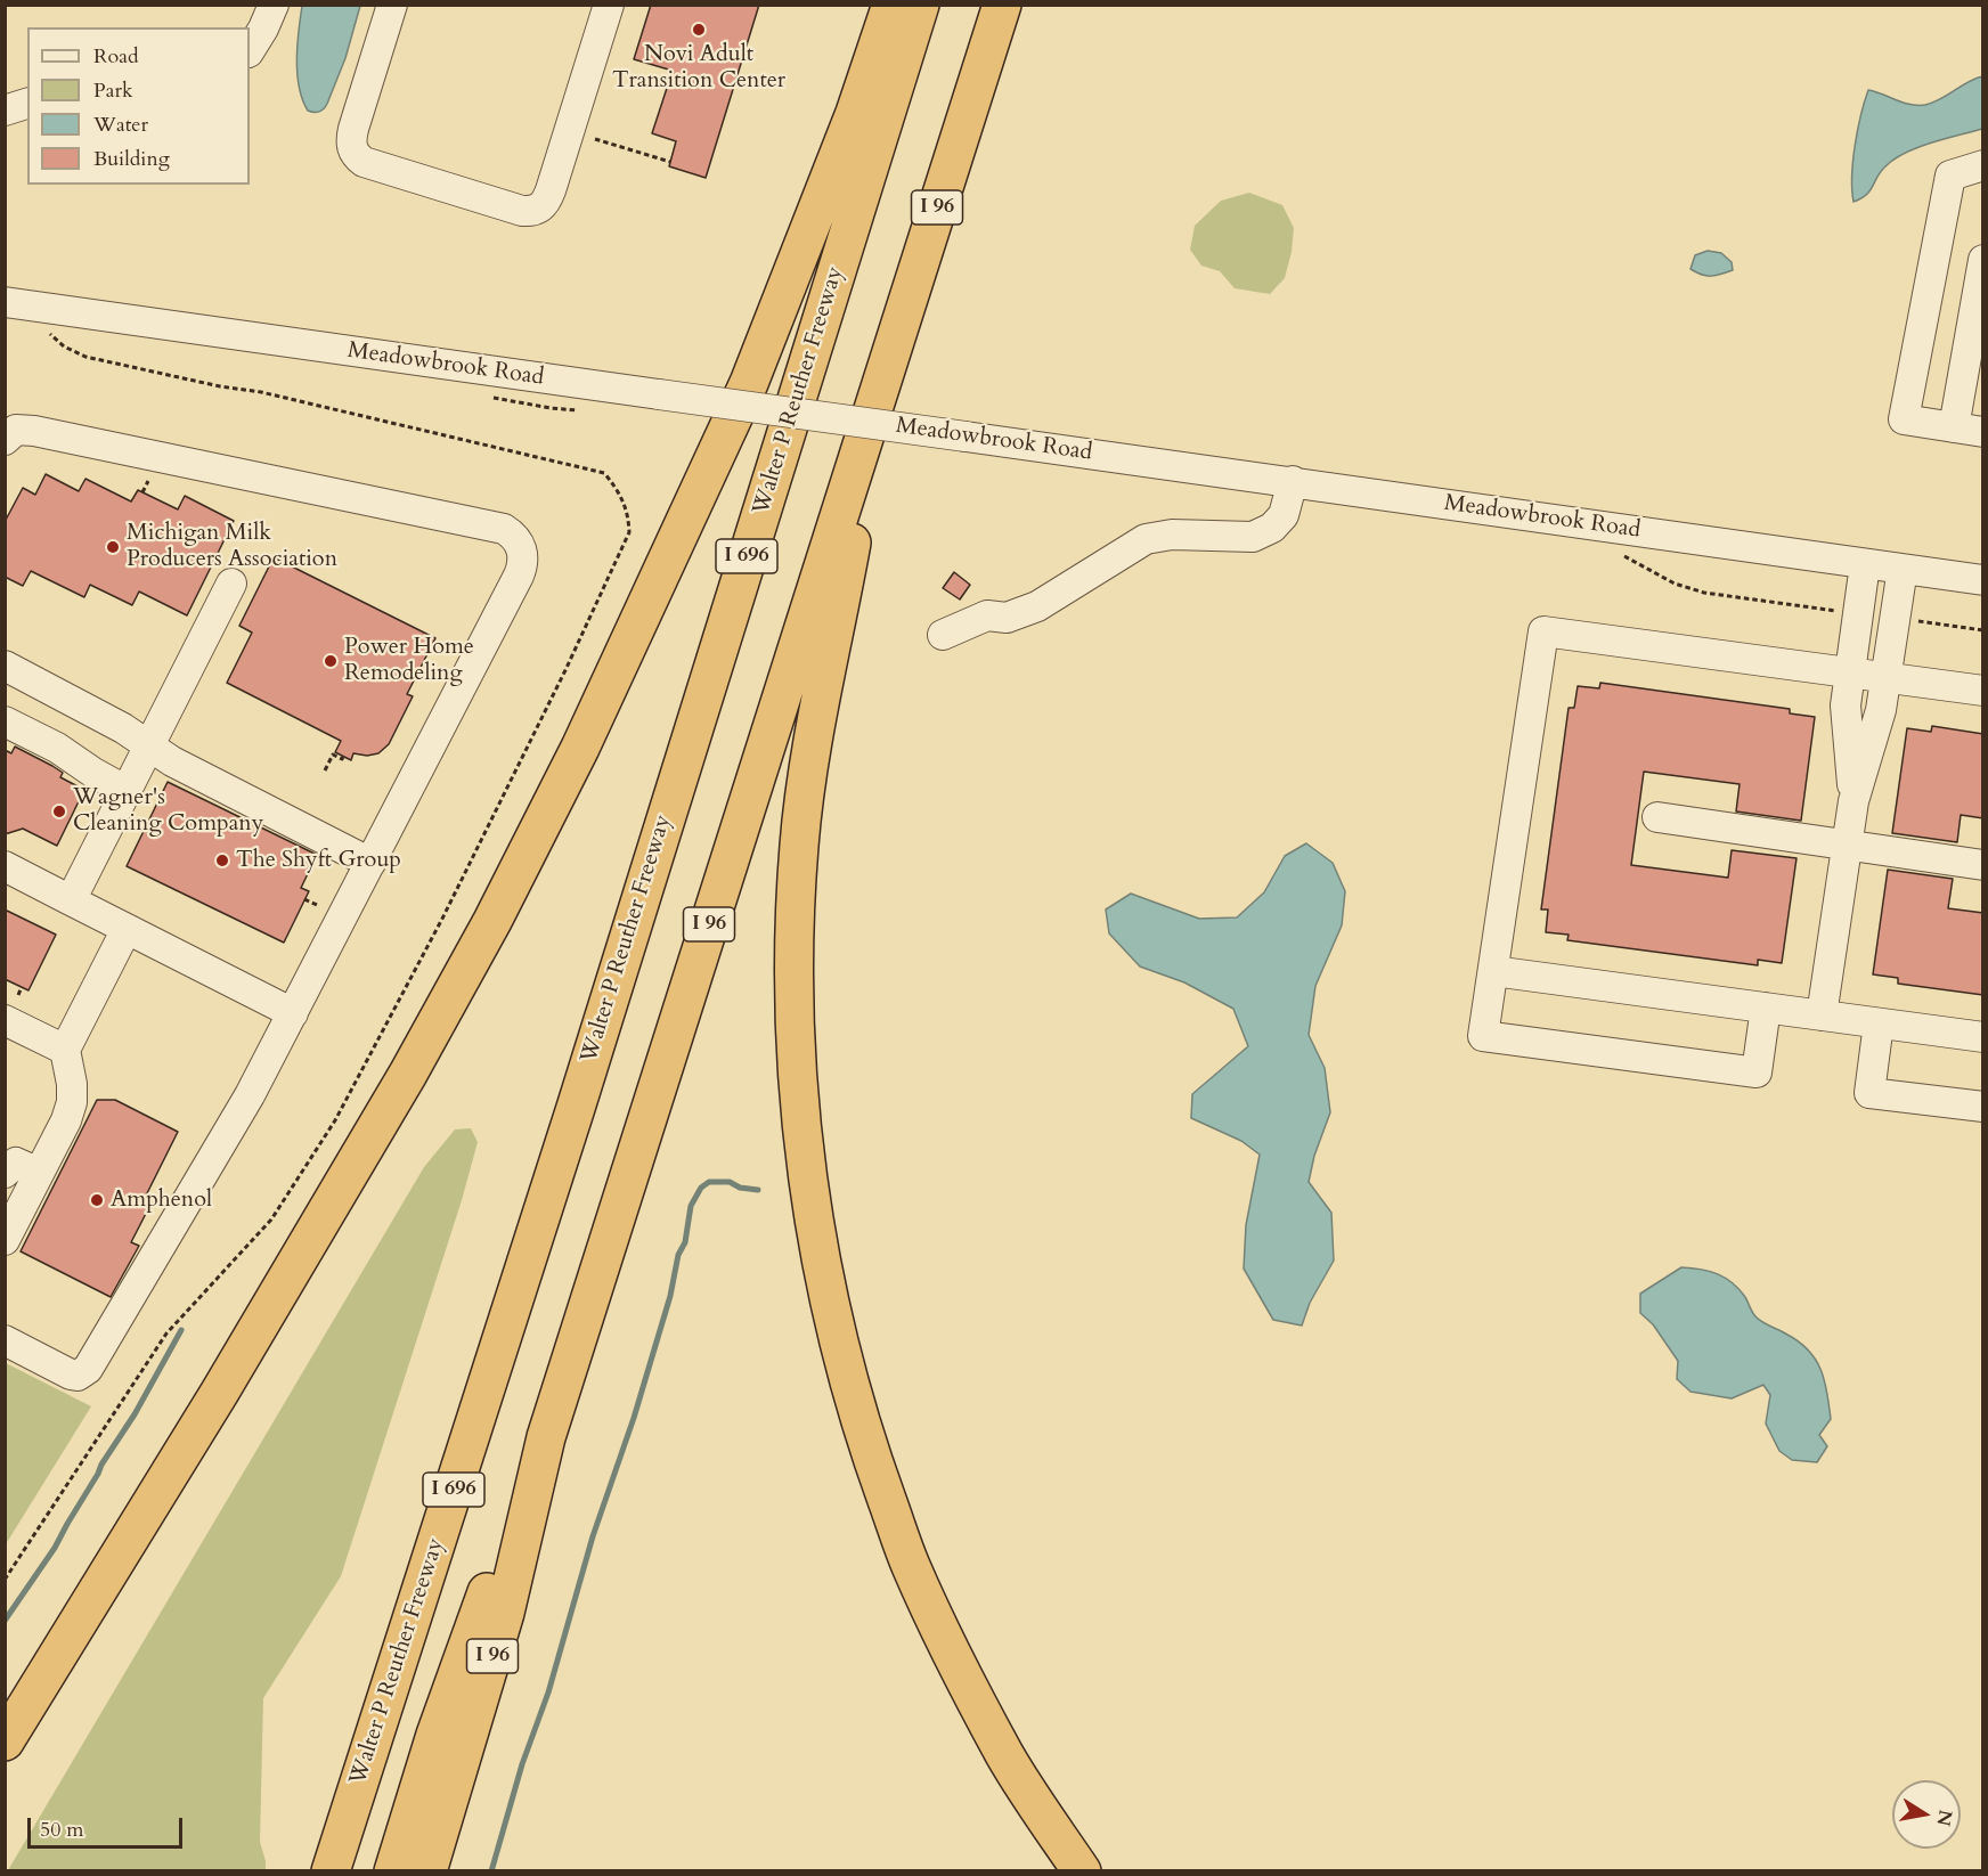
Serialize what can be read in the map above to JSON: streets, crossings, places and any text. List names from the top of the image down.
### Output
{
  "streets": {
    "highway": ["I 96", "Walter P Reuther Freeway", "I 696"],
    "street": ["Meadowbrook Road"]
  },
  "places": [
    "Novi Adult Transition Center",
    "Michigan Milk Producers Association",
    "Power Home Remodeling",
    "Wagner's Cleaning Company",
    "The Shyft Group",
    "Amphenol"
  ],
  "legend": [
    "Road",
    "Park",
    "Water",
    "Building"
  ],
  "scale_bar": "50 m",
  "north": "right"
}
